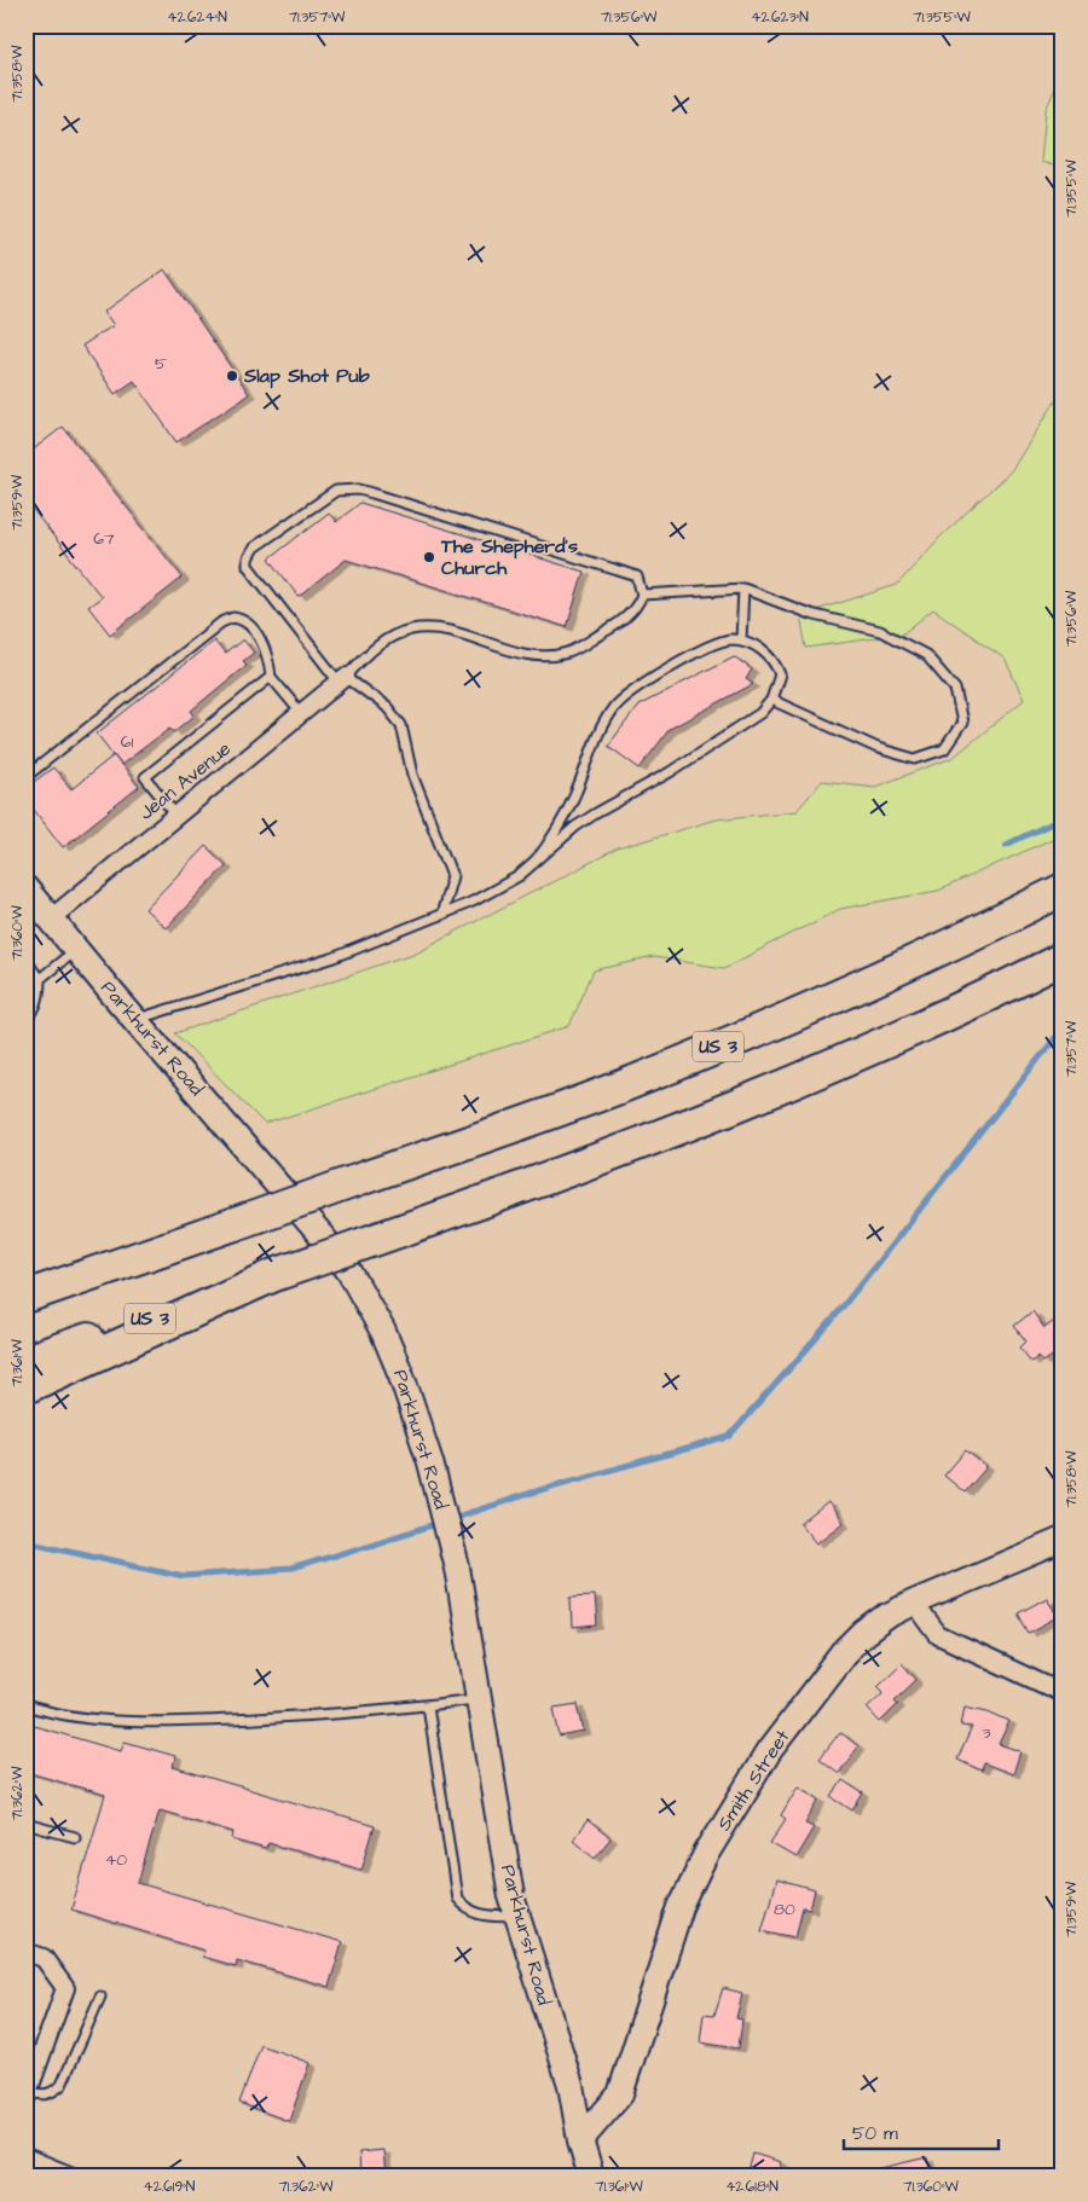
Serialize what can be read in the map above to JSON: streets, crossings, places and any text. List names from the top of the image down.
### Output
{
  "streets": {
    "highway": ["US 3"],
    "street": ["Jean Avenue", "Parkhurst Road", "Smith Street"]
  },
  "crossings": [
    ["Jean Avenue", "Parkhurst Road"],
    ["Parkhurst Road", "Smith Street"]
  ],
  "places": ["Slap Shot Pub", "The Shepherd's Church"],
  "house_numbers": [
    "5",
    "67",
    "61",
    "3",
    "40",
    "80"
  ],
  "scale_bar": "50 m",
  "coordinates": [
    "42.624°N",
    "71.357°W",
    "71.356°W",
    "42.623°N",
    "71.355°W",
    "71.358°W",
    "71.359°W",
    "71.360°W",
    "71.361°W",
    "71.362°W",
    "42.619°N",
    "42.618°N"
  ]
}
